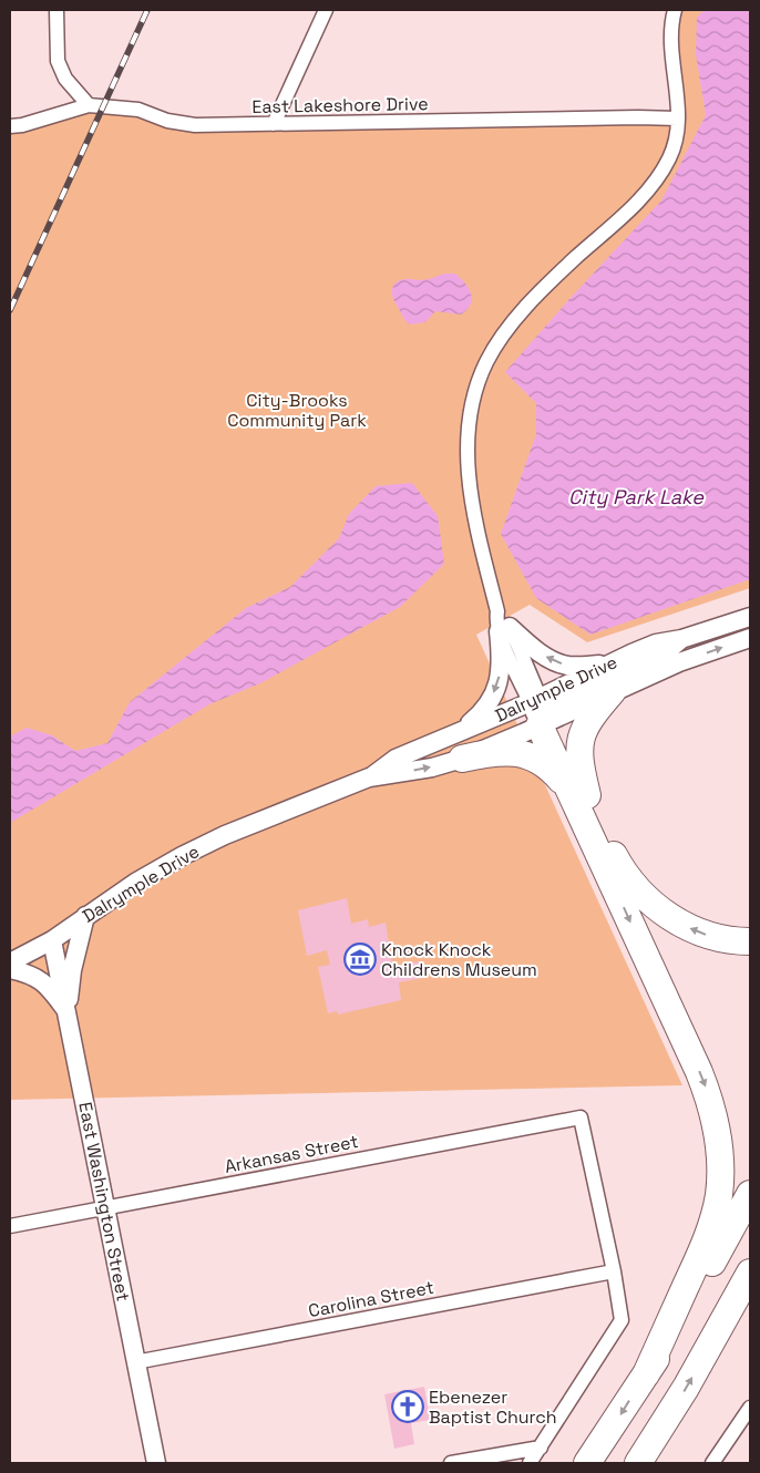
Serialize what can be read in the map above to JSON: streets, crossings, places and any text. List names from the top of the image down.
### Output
{
  "streets": {
    "street": [
      "East Lakeshore Drive",
      "Dalrymple Drive",
      "Arkansas Street",
      "East Washington Street",
      "Carolina Street"
    ]
  },
  "crossings": [
    ["Dalrymple Drive", "East Washington Street"],
    ["Arkansas Street", "East Washington Street"],
    ["Arkansas Street", "Carolina Street"],
    ["East Washington Street", "Carolina Street"]
  ],
  "water": ["City Park Lake"],
  "parks": ["City-Brooks Community Park"],
  "places": {
    "museum": ["Knock Knock Childrens Museum"],
    "church": ["Ebenezer Baptist Church"]
  }
}
